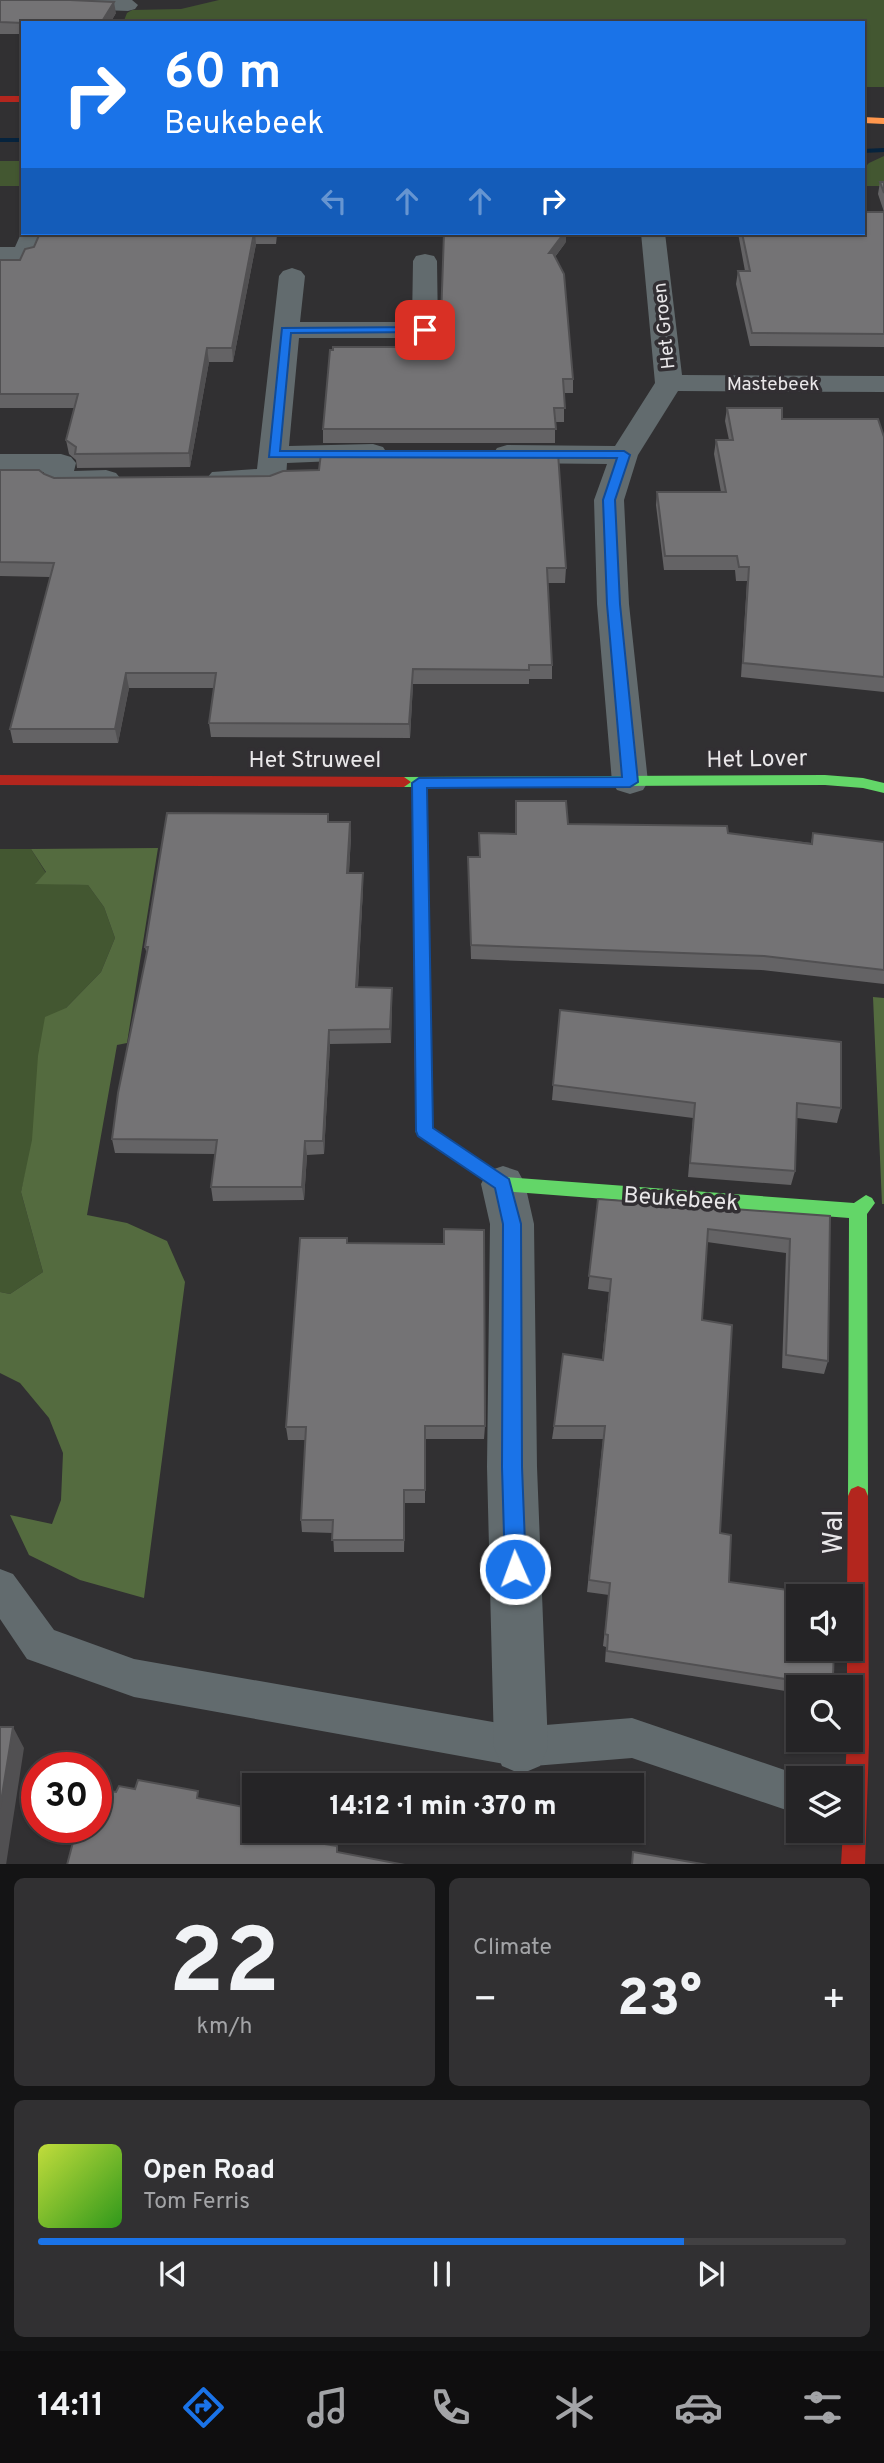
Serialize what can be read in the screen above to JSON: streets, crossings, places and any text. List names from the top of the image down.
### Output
{
  "streets": {
    "street": [
      "Het Groen",
      "Mastebeek",
      "Het Lover",
      "Het Struweel",
      "Beukebeek",
      "Wal"
    ]
  },
  "crossings": [
    ["Het Groen", "Mastebeek"],
    ["Het Groen", "Het Lover"],
    ["Het Groen", "Het Struweel"],
    ["Het Lover", "Het Struweel"],
    ["Het Struweel", "Beukebeek"],
    ["Beukebeek", "Wal"]
  ],
  "page": {
    "turn": ["60 m", "Beukebeek"],
    "limit": "30",
    "trip": "14:12 · 1 min · 370 m",
    "tile": [
      ["22", "km/h"],
      "Climate"
    ],
    "heat": ["−", "23°", "+"],
    "song": ["Open Road", "Tom Ferris"],
    "tabs": "14:11"
  }
}
